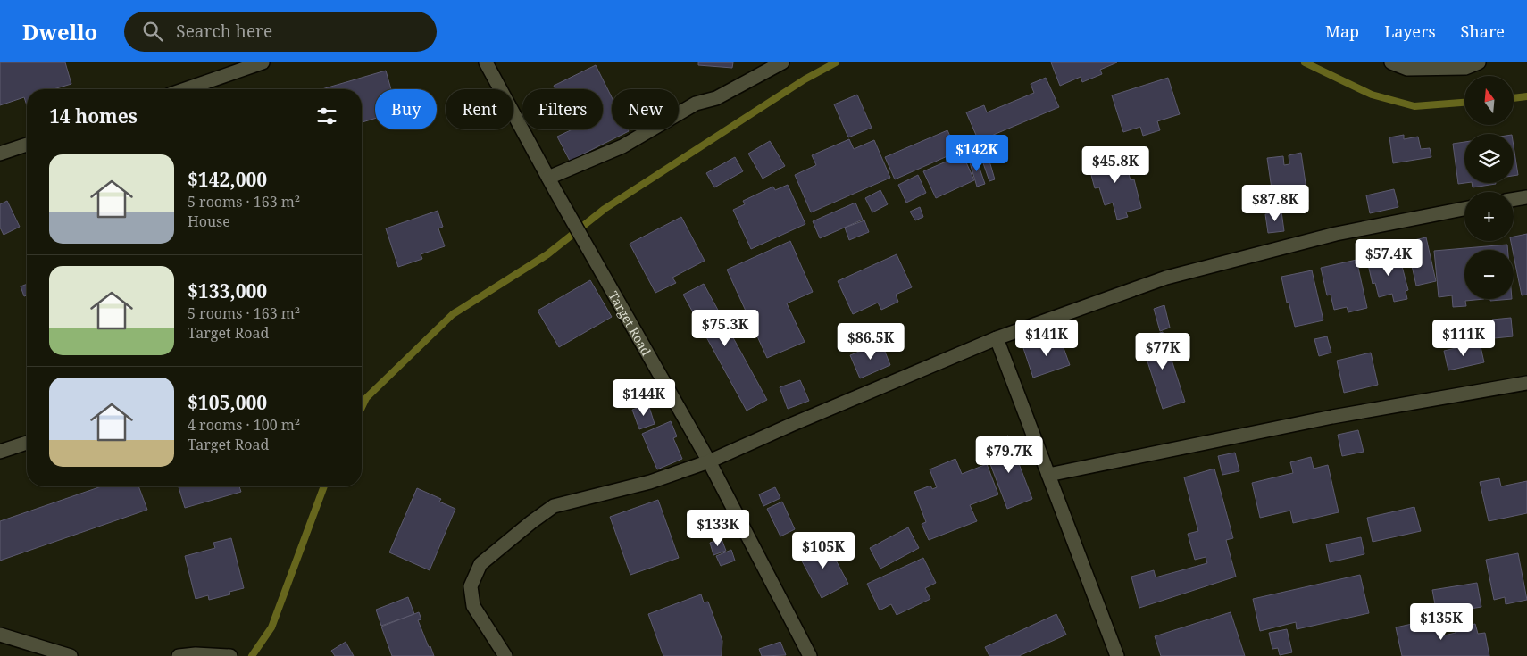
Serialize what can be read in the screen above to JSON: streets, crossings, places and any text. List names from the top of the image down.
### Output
{
  "streets": {
    "street": ["Target Road"]
  },
  "north": "top",
  "page": {
    "header": "Dwello",
    "search": "Search here",
    "nav": ["Map", "Layers", "Share"],
    "map_buttons": ["+", "−"],
    "chip": [
      "Buy",
      "Rent",
      "Filters",
      "New"
    ],
    "heading": "14 homes",
    "price": [
      "$142K",
      "$45.8K",
      "$87.8K",
      "$57.4K",
      "$75.3K",
      "$141K",
      "$111K",
      "$86.5K",
      "$77K",
      "$144K",
      "$79.7K",
      "$133K",
      "$105K",
      "$135K"
    ],
    "list": [
      {
        "name": "$142,000",
        "note": "5 rooms · 163 m² · House"
      },
      {
        "name": "$133,000",
        "note": "5 rooms · 163 m² · Target Road"
      },
      {
        "name": "$105,000",
        "note": "4 rooms · 100 m² · Target Road"
      }
    ]
  }
}
